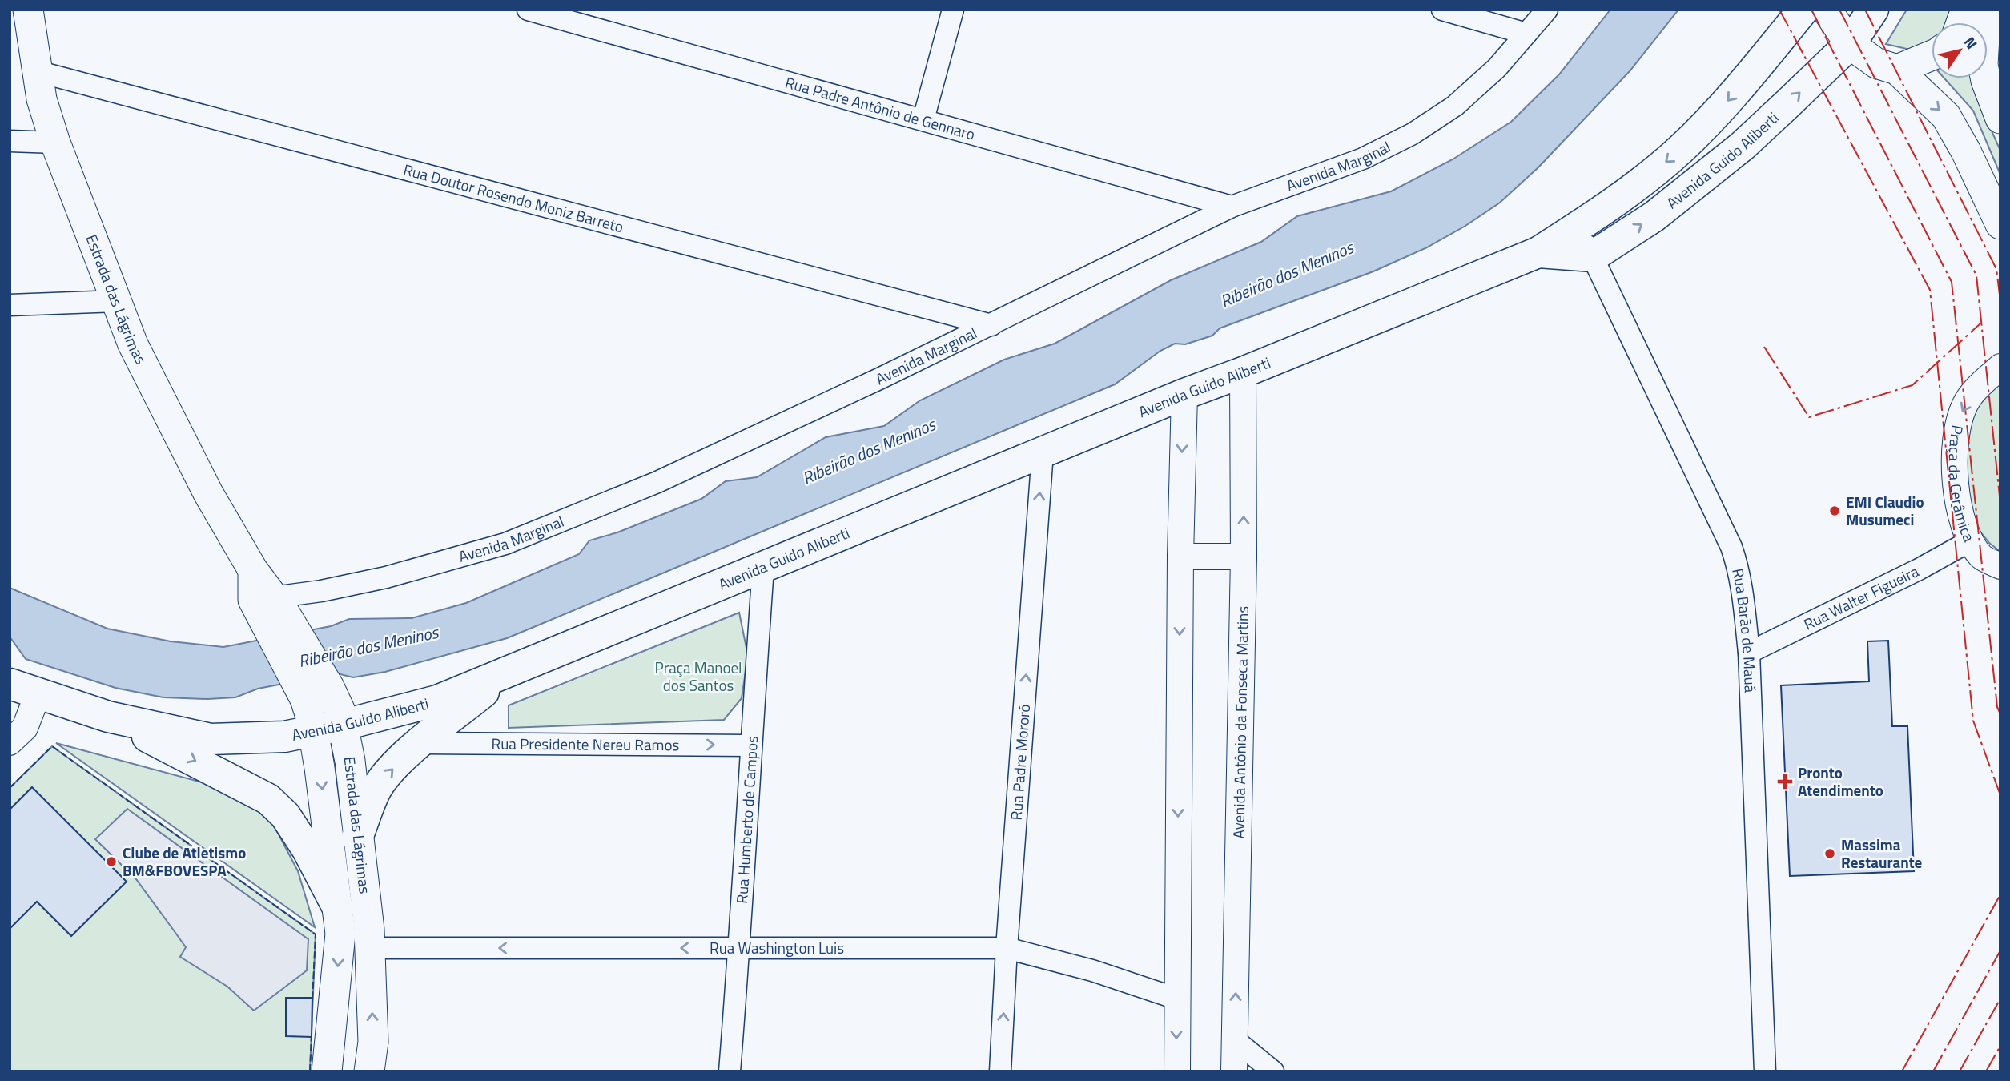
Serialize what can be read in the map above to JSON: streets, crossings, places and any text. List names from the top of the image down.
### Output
{
  "streets": {
    "main road": ["Avenida Guido Aliberti", "Estrada das Lágrimas"],
    "street": [
      "Rua Padre Antônio de Gennaro",
      "Avenida Marginal",
      "Rua Doutor Rosendo Moniz Barreto",
      "Praça da Cerâmica",
      "Rua Walter Figueira",
      "Rua Barão de Mauá",
      "Avenida Antônio da Fonseca Martins",
      "Rua Presidente Nereu Ramos",
      "Rua Padre Mororó",
      "Rua Humberto de Campos",
      "Rua Washington Luis"
    ]
  },
  "crossings": [
    ["Rua Padre Antônio de Gennaro", "Avenida Marginal"],
    ["Avenida Guido Aliberti", "Estrada das Lágrimas"],
    ["Avenida Guido Aliberti", "Rua Barão de Mauá"],
    ["Avenida Guido Aliberti", "Avenida Antônio da Fonseca Martins"],
    ["Avenida Guido Aliberti", "Rua Padre Mororó"],
    ["Avenida Guido Aliberti", "Rua Humberto de Campos"],
    ["Avenida Marginal", "Rua Doutor Rosendo Moniz Barreto"],
    ["Avenida Marginal", "Estrada das Lágrimas"],
    ["Rua Doutor Rosendo Moniz Barreto", "Estrada das Lágrimas"],
    ["Estrada das Lágrimas", "Rua Washington Luis"],
    ["Praça da Cerâmica", "Rua Walter Figueira"],
    ["Rua Walter Figueira", "Rua Barão de Mauá"],
    ["Rua Presidente Nereu Ramos", "Rua Humberto de Campos"],
    ["Rua Padre Mororó", "Rua Washington Luis"],
    ["Rua Humberto de Campos", "Rua Washington Luis"]
  ],
  "one_way": ["Praça da Cerâmica", "Rua Presidente Nereu Ramos", "Rua Washington Luis"],
  "water": ["Ribeirão dos Meninos"],
  "parks": ["Praça Manoel dos Santos"],
  "places": {
    "other": ["EMI Claudio Musumeci", "Massima Restaurante", "Clube de Atletismo BM&FBOVESPA"],
    "health": ["Pronto Atendimento"]
  },
  "north": "top right"
}
